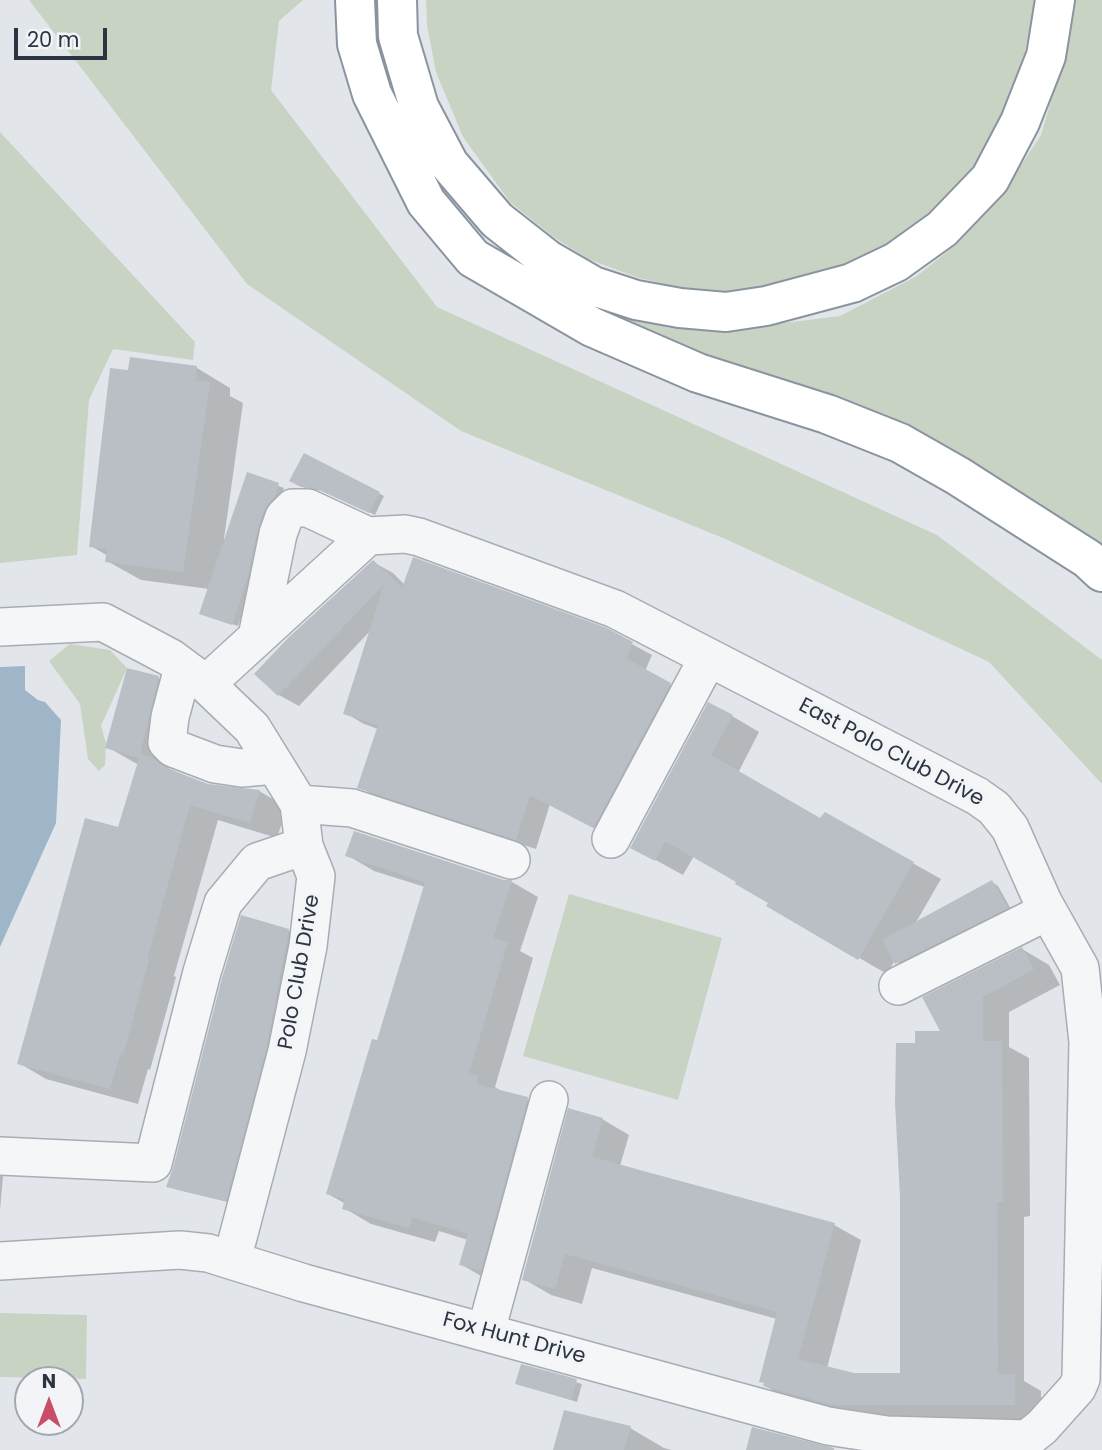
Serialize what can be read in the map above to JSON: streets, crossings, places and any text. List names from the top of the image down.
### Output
{
  "streets": {
    "street": ["East Polo Club Drive", "Polo Club Drive", "Fox Hunt Drive"]
  },
  "crossings": [
    ["East Polo Club Drive", "Fox Hunt Drive"],
    ["Polo Club Drive", "Fox Hunt Drive"]
  ],
  "scale_bar": "20 m",
  "north": "top"
}
